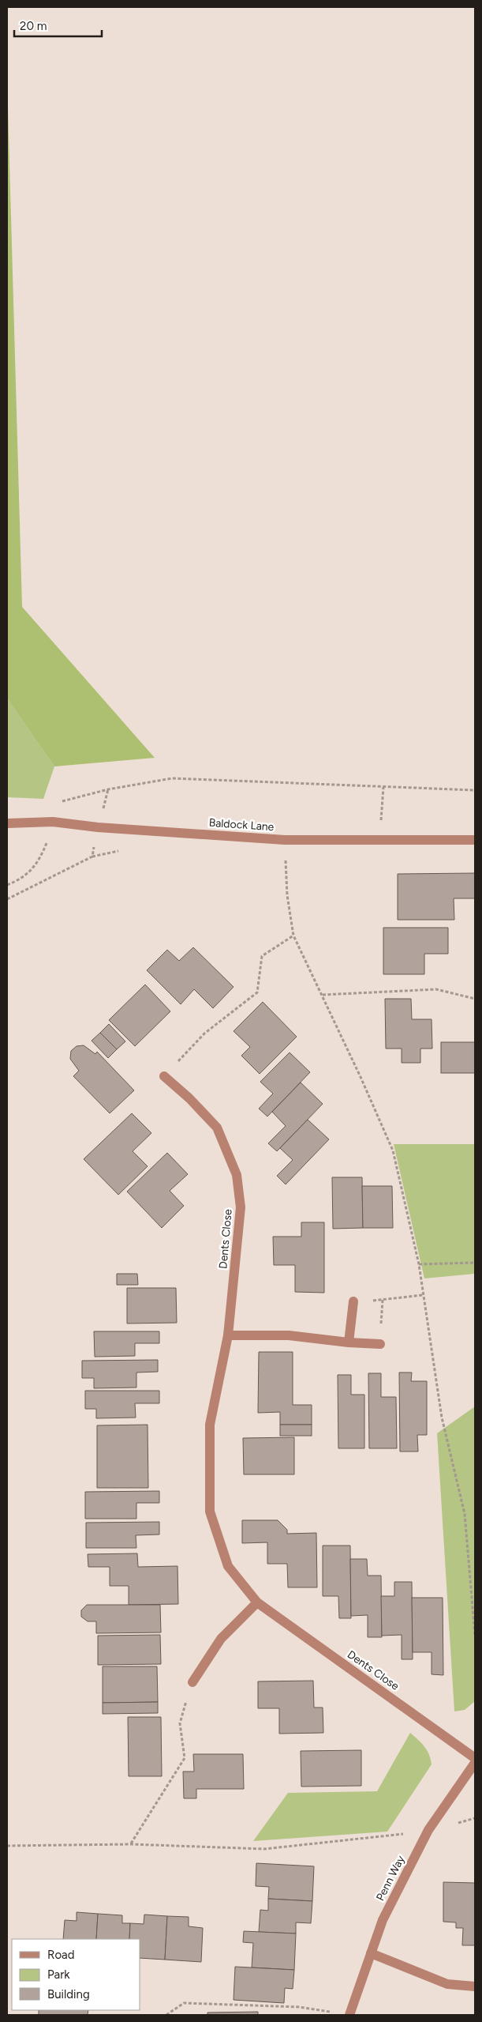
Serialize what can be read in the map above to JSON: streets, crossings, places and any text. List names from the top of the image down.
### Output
{
  "streets": {
    "street": ["Baldock Lane", "Dents Close", "Penn Way"]
  },
  "legend": ["Road", "Park", "Building"],
  "scale_bar": "20 m"
}
